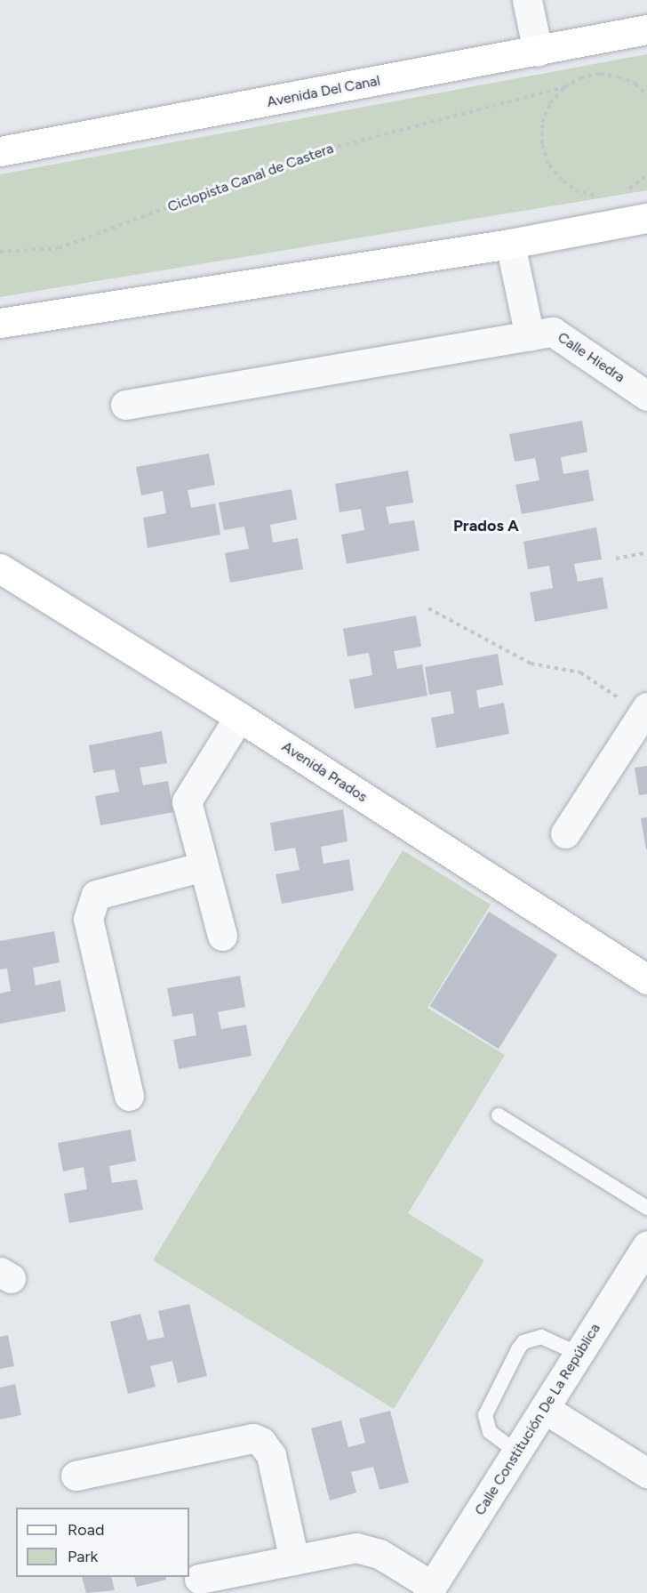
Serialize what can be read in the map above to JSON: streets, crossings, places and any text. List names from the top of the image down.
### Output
{
  "streets": {
    "main road": ["Avenida Del Canal", "Avenida Prados"],
    "street": ["Calle Hiedra", "Calle Constitución De La República"],
    "path": ["Ciclopista Canal de Castera"]
  },
  "districts": ["Prados A"],
  "legend": ["Road", "Park"]
}
